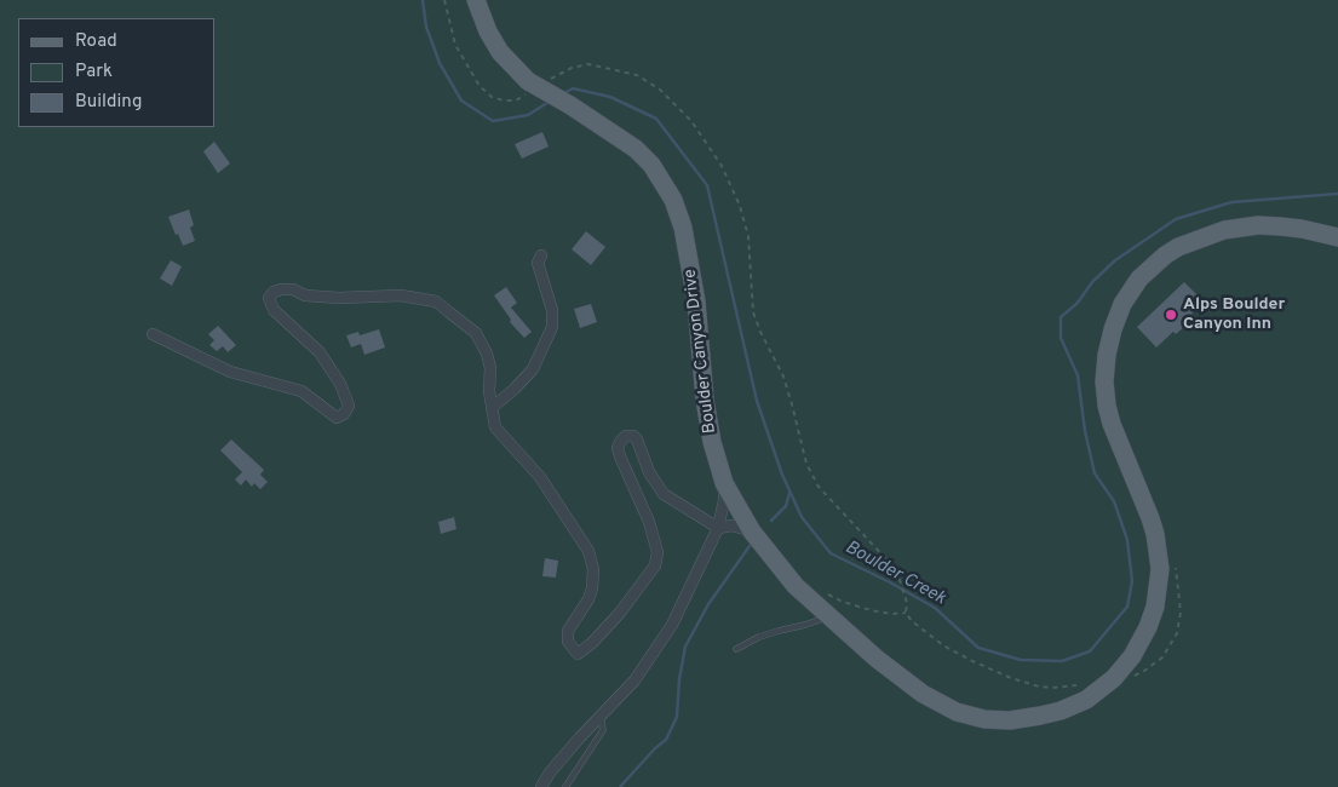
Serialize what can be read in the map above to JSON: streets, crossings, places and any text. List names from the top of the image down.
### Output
{
  "streets": {
    "main road": ["Boulder Canyon Drive"]
  },
  "water": ["Boulder Creek"],
  "places": ["Alps Boulder Canyon Inn"],
  "legend": ["Road", "Park", "Building"]
}
